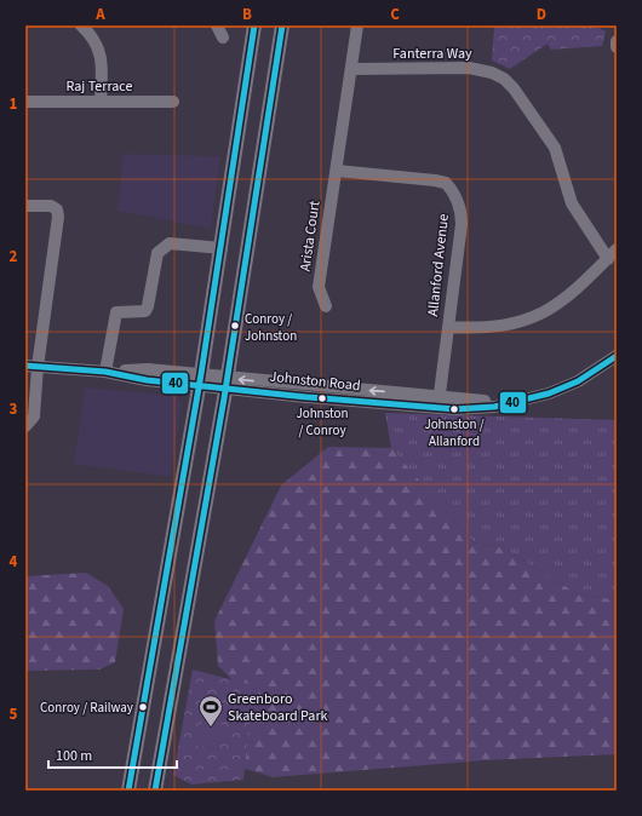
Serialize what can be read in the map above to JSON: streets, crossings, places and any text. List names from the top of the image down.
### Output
{
  "streets": {
    "street": [
      "Fanterra Way",
      "Raj Terrace",
      "Arista Court",
      "Allanford Avenue",
      "Johnston Road"
    ]
  },
  "crossings": [
    ["Arista Court", "Allanford Avenue"],
    ["Allanford Avenue", "Johnston Road"]
  ],
  "places": {
    "other": [
      "Conroy / Johnston",
      "Johnston / Conroy",
      "Johnston / Allanford",
      "Conroy / Railway"
    ],
    "sports": ["Greenboro Skateboard Park"]
  },
  "lines": ["transit line 40"],
  "scale_bar": "100 m",
  "grid": {
    "columns": [
      "A",
      "B",
      "C",
      "D"
    ],
    "rows": [
      "1",
      "2",
      "3",
      "4",
      "5"
    ]
  }
}
